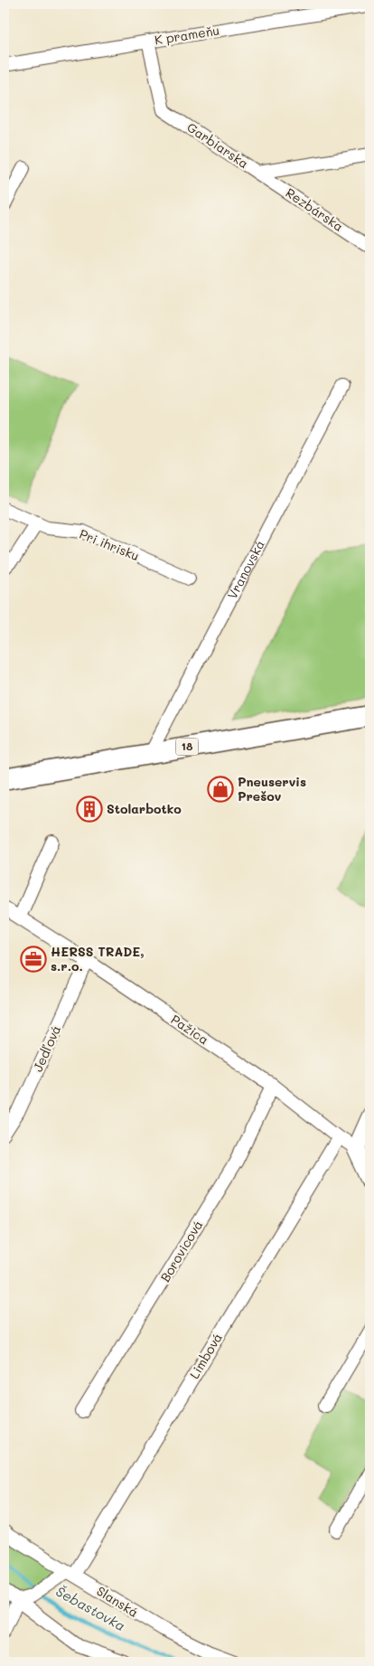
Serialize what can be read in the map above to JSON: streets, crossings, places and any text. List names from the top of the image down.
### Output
{
  "streets": {
    "main road": ["18"],
    "street": [
      "K prameňu",
      "Garbiarska",
      "Rezbárska",
      "Pri ihrisku",
      "Vranovská",
      "Pažica",
      "Jedľová",
      "Borovicová",
      "Limbová",
      "Slanská"
    ]
  },
  "crossings": [
    ["K prameňu", "Garbiarska"],
    ["Garbiarska", "Rezbárska"],
    ["Vranovská", "18"],
    ["Pažica", "Jedľová"],
    ["Pažica", "Borovicová"],
    ["Pažica", "Limbová"],
    ["Limbová", "Slanská"]
  ],
  "water": ["Šebastovka"],
  "places": {
    "shop": ["Pneuservis Prešov"],
    "building": ["Stolarbotko"],
    "office": ["HERSS TRADE, s.r.o."]
  }
}
